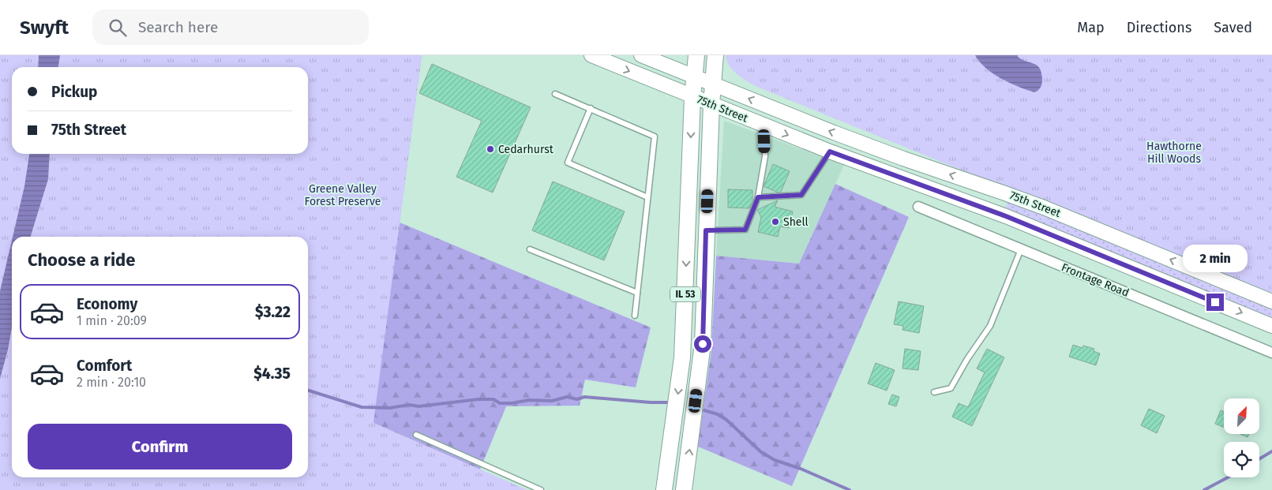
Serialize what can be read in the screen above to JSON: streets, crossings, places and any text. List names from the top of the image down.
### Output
{
  "streets": {
    "main road": ["75th Street", "IL 53"],
    "street": ["Frontage Road"]
  },
  "crossings": [
    ["75th Street", "IL 53"]
  ],
  "parks": ["Hawthorne Hill Woods", "Greene Valley Forest Preserve"],
  "places": ["Cedarhurst", "Shell"],
  "north": "top right",
  "page": {
    "header": "Swyft",
    "search": "Search here",
    "nav": ["Map", "Directions", "Saved"],
    "banner": ["Pickup", "75th Street"],
    "heading": "Choose a ride",
    "bubble": "2 min",
    "list": [
      {
        "name": "Economy",
        "note": "1 min · 20:09",
        "value": "$3.22"
      },
      {
        "name": "Comfort",
        "note": "2 min · 20:10",
        "value": "$4.35"
      }
    ],
    "buttons": "Confirm"
  }
}
